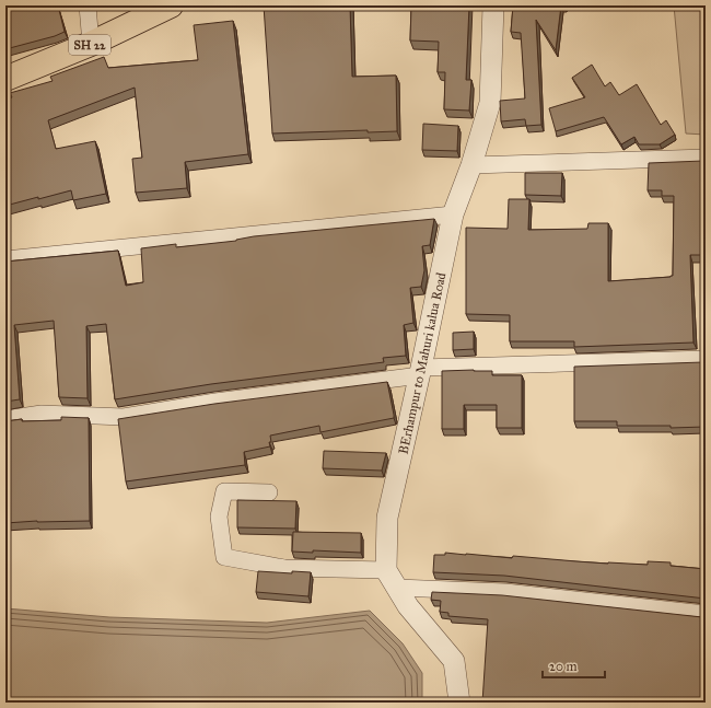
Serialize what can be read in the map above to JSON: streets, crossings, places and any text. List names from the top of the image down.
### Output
{
  "streets": {
    "main road": ["SH 22"],
    "street": ["BErhampur to Mahuri kalua Road"]
  },
  "scale_bar": "20 m"
}
